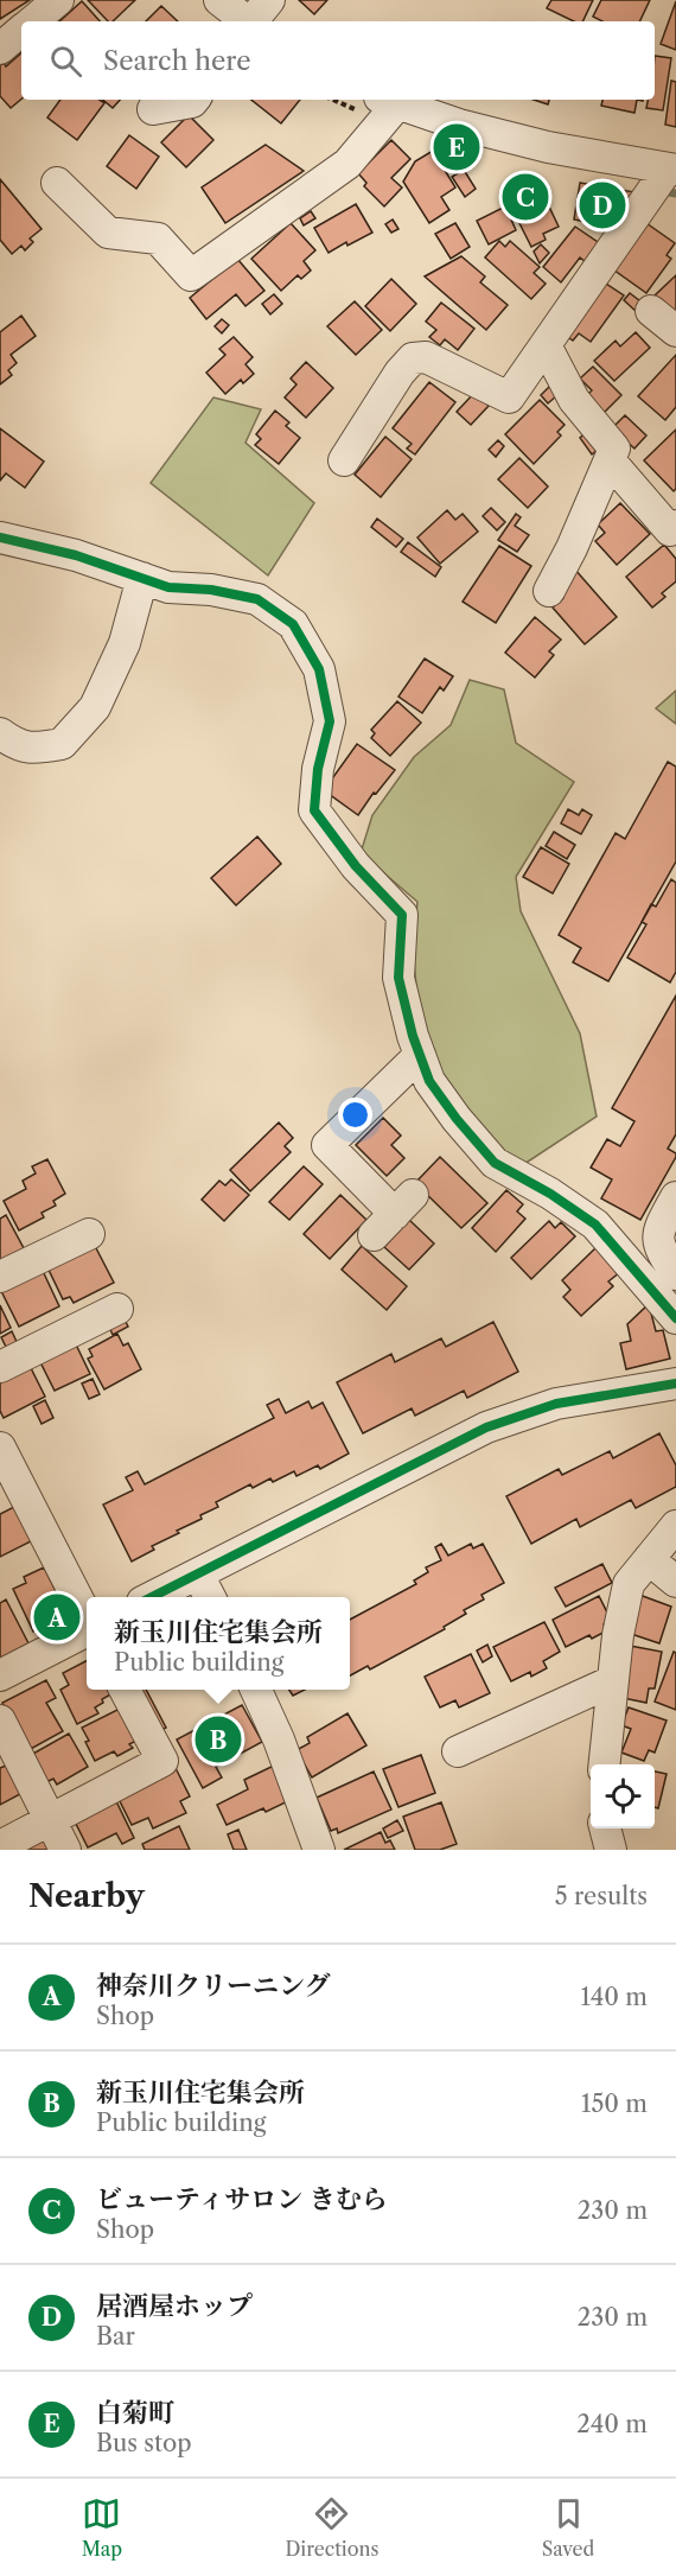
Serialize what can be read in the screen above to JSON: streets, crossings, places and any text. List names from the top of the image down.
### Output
{
  "page": {
    "search": "Search here",
    "pins": [
      "E",
      "C",
      "D",
      "A",
      "B"
    ],
    "popup": ["新玉川住宅集会所", "Public building"],
    "heading": ["Nearby", "5 results"],
    "list": [
      {
        "mark": "A",
        "name": "神奈川クリーニング",
        "note": "Shop",
        "value": "140 m"
      },
      {
        "mark": "B",
        "name": "新玉川住宅集会所",
        "note": "Public building",
        "value": "150 m"
      },
      {
        "mark": "C",
        "name": "ビューティサロン きむら",
        "note": "Shop",
        "value": "230 m"
      },
      {
        "mark": "D",
        "name": "居酒屋ホップ",
        "note": "Bar",
        "value": "230 m"
      },
      {
        "mark": "E",
        "name": "白菊町",
        "note": "Bus stop",
        "value": "240 m"
      }
    ],
    "nav": ["Map", "Directions", "Saved"]
  }
}
